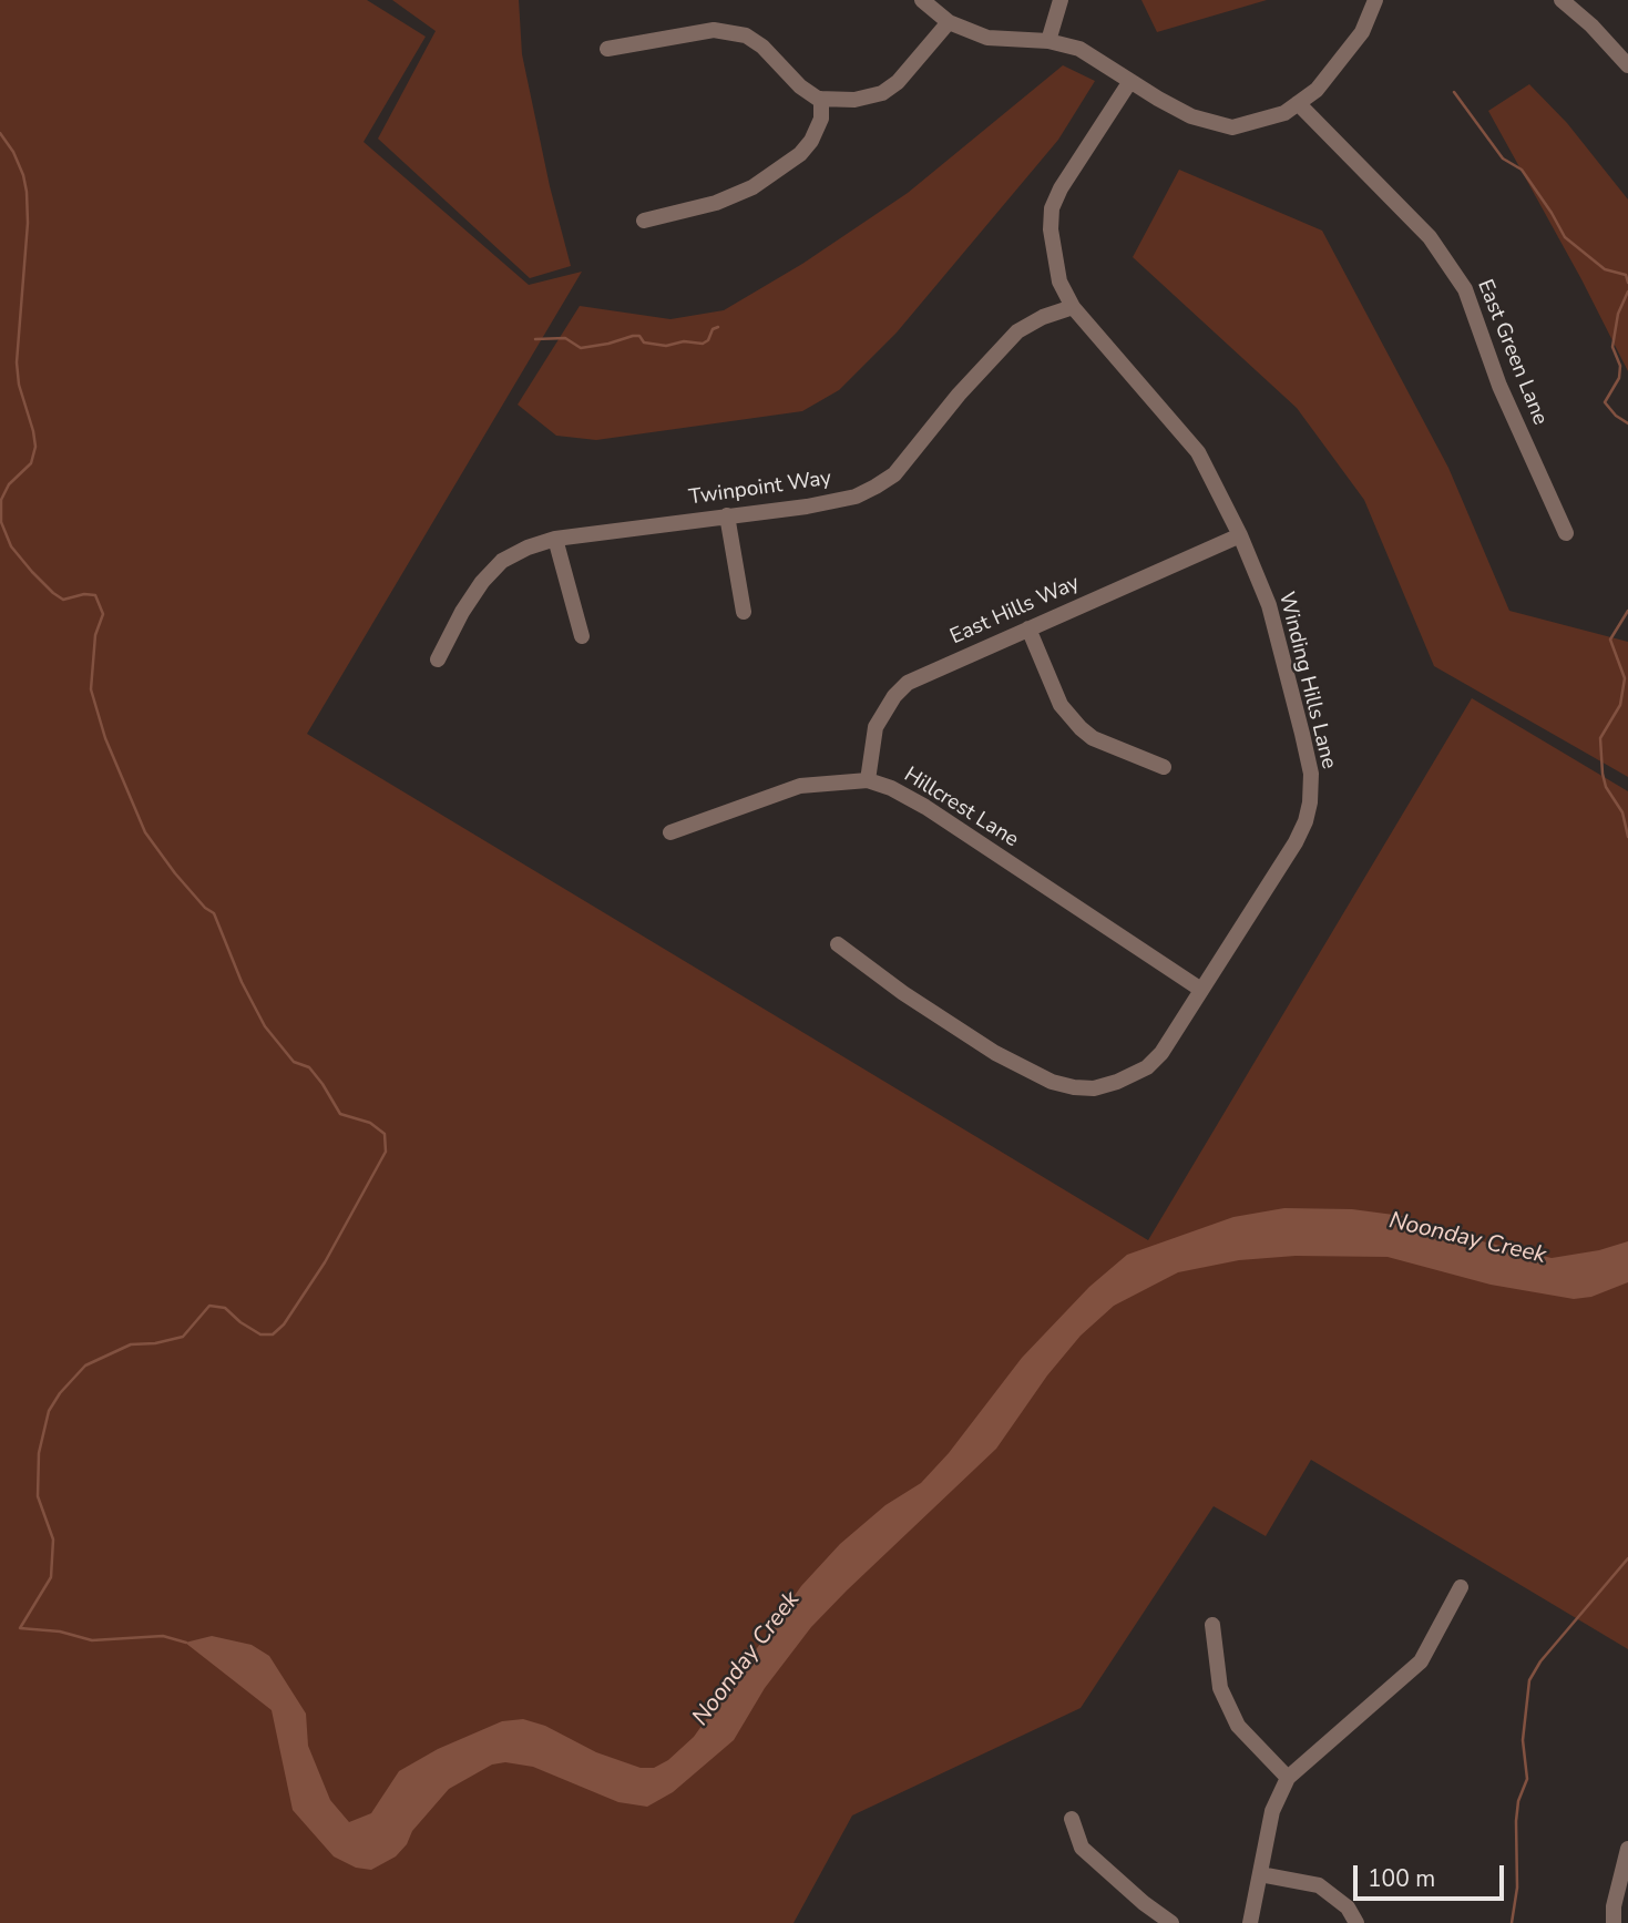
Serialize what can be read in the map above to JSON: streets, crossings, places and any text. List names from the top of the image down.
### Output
{
  "streets": {
    "street": [
      "East Green Lane",
      "Twinpoint Way",
      "East Hills Way",
      "Winding Hills Lane",
      "Hillcrest Lane"
    ]
  },
  "crossings": [
    ["Twinpoint Way", "Winding Hills Lane"],
    ["East Hills Way", "Winding Hills Lane"],
    ["East Hills Way", "Hillcrest Lane"],
    ["Winding Hills Lane", "Hillcrest Lane"]
  ],
  "water": ["Noonday Creek"],
  "scale_bar": "100 m"
}
